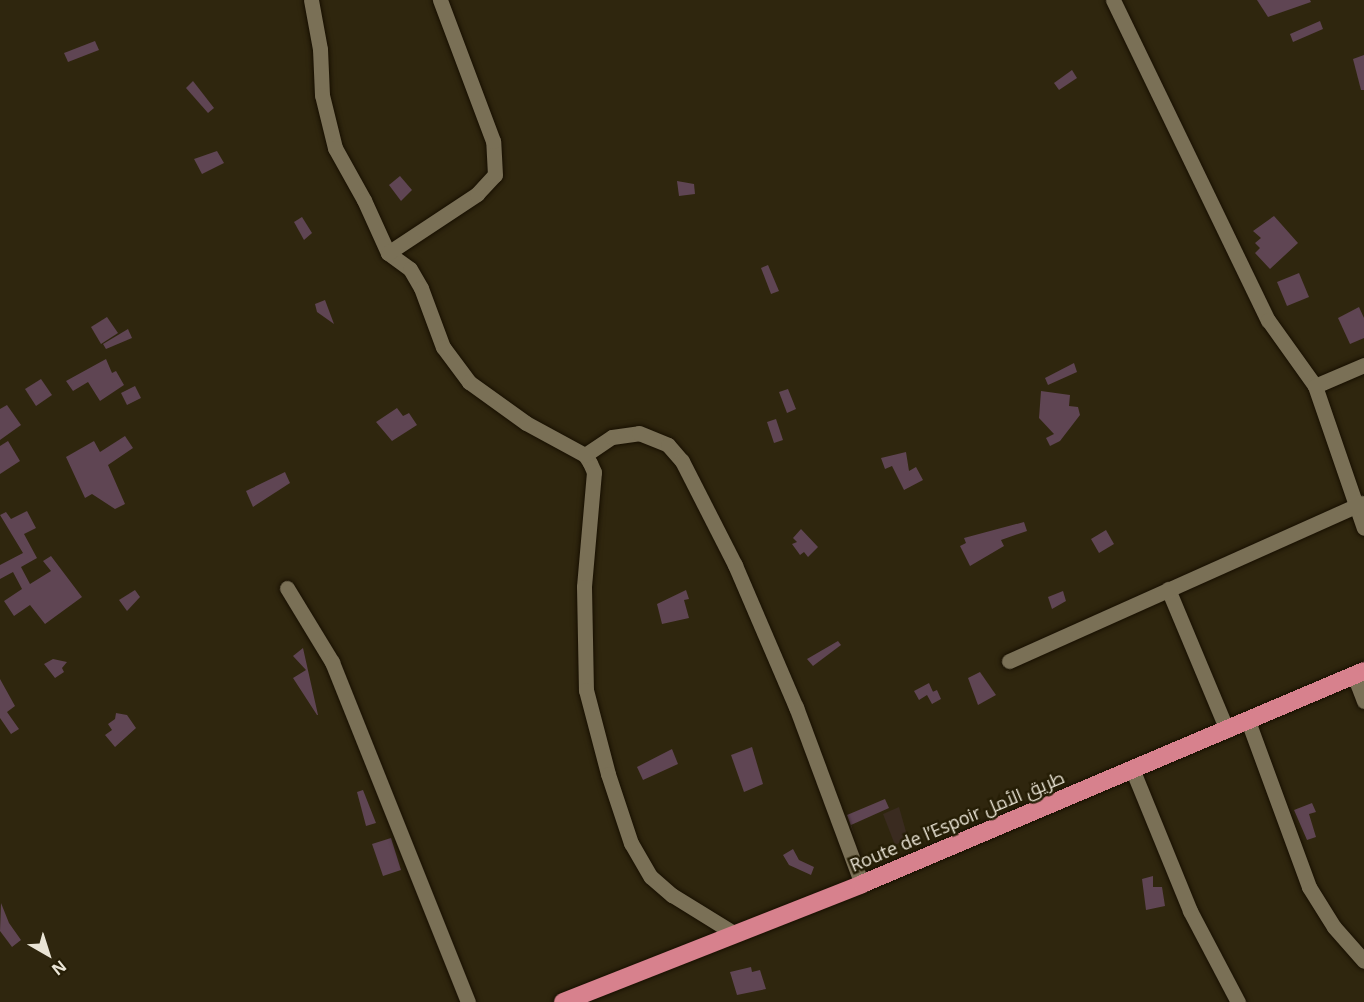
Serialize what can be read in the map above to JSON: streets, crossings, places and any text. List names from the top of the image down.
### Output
{
  "streets": {
    "highway": ["Route de l’Espoir طريق الأمل"]
  },
  "north": "bottom right"
}
